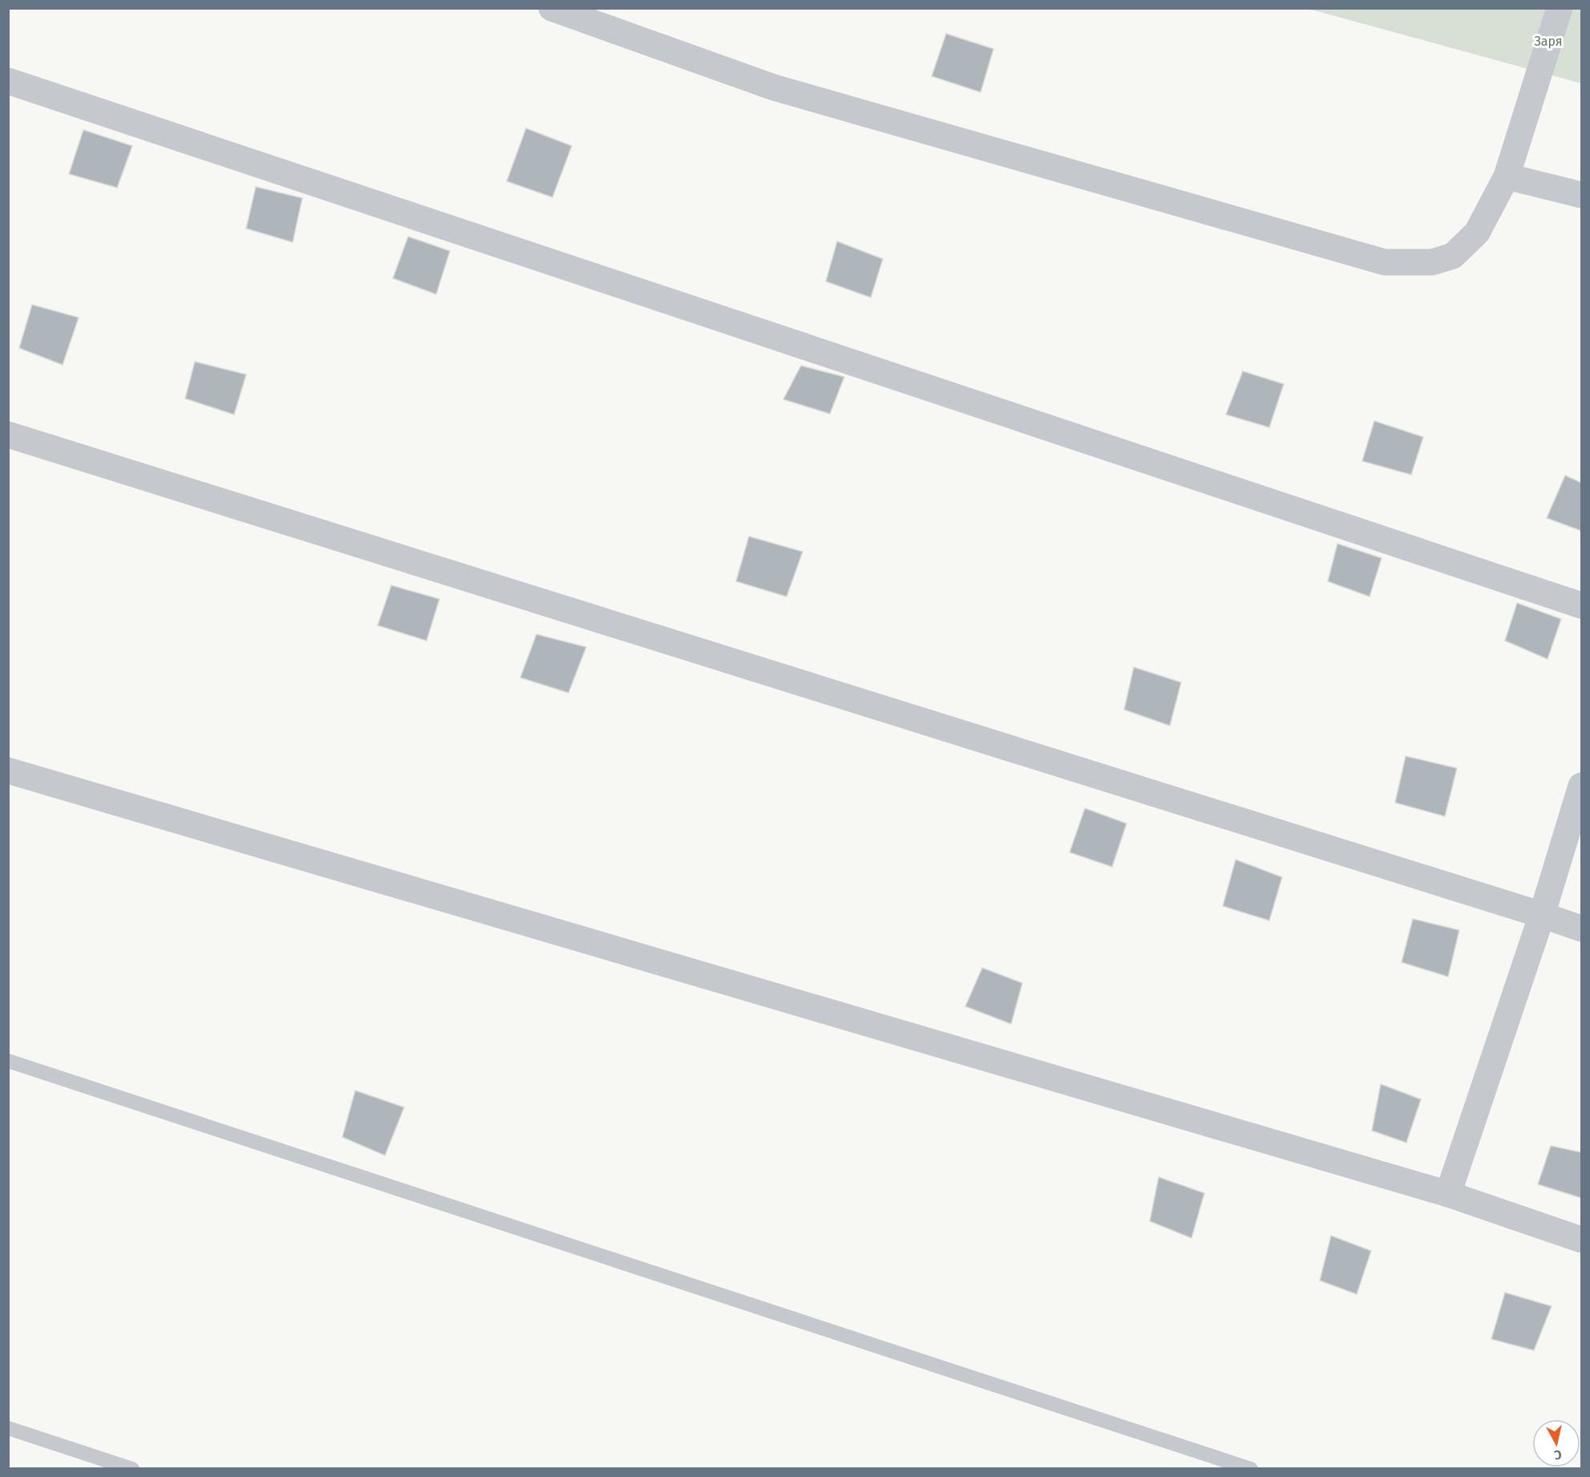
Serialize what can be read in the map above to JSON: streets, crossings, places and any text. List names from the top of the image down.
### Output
{
  "parks": ["Заря"],
  "north": "bottom"
}
